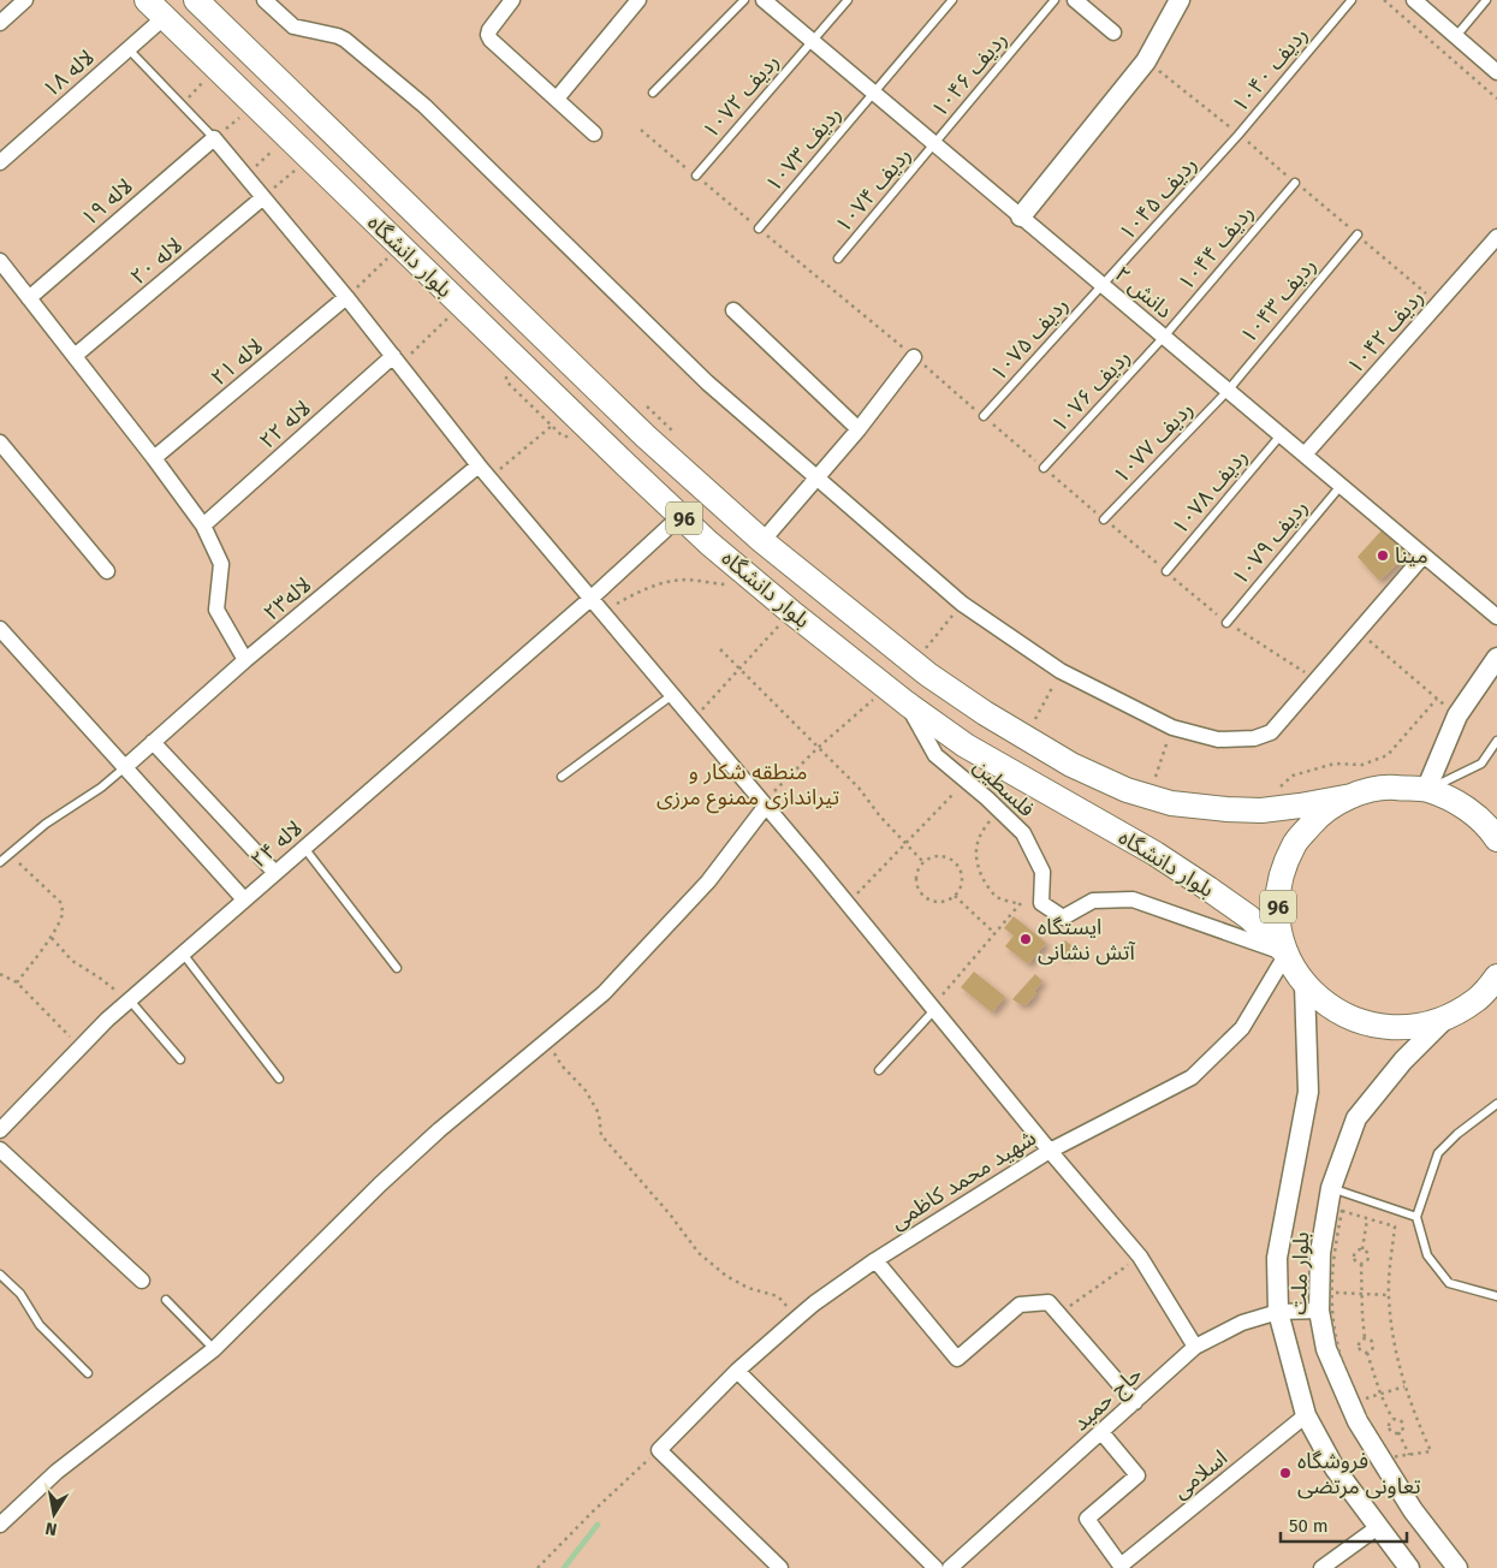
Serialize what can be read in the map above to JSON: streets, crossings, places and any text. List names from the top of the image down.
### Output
{
  "streets": {
    "main road": ["بلوار دانشگاه", "96"],
    "street": [
      "لاله ۱۸",
      "لاله ۱۹",
      "لاله ۲۰",
      "دانش ۲",
      "ردیف ۱۰۴۲",
      "لاله ۲۱",
      "لاله ۲۲",
      "لاله۲۳",
      "فلسطین",
      "لاله ۲۴",
      "شهید محمد کاظمی",
      "بلوار ملت",
      "حاج حمید",
      "اسلامی"
    ],
    "lane": [
      "ردیف ۱۰۴۰",
      "ردیف ۱۰۴۶",
      "ردیف ۱۰۷۲",
      "ردیف ۱۰۷۳",
      "ردیف ۱۰۷۴",
      "ردیف ۱۰۴۵",
      "ردیف ۱۰۴۴",
      "ردیف ۱۰۴۳",
      "ردیف ۱۰۷۵",
      "ردیف ۱۰۷۶",
      "ردیف ۱۰۷۷",
      "ردیف ۱۰۷۸",
      "ردیف ۱۰۷۹"
    ]
  },
  "crossings": [
    ["ردیف ۱۰۴۰", "ردیف ۱۰۴۵"],
    ["لاله ۱۸", "بلوار دانشگاه"],
    ["ردیف ۱۰۴۶", "ردیف ۱۰۷۴"],
    ["ردیف ۱۰۴۶", "دانش ۲"],
    ["ردیف ۱۰۷۲", "دانش ۲"],
    ["ردیف ۱۰۷۳", "دانش ۲"],
    ["ردیف ۱۰۷۴", "دانش ۲"],
    ["ردیف ۱۰۴۵", "دانش ۲"],
    ["ردیف ۱۰۴۵", "ردیف ۱۰۷۵"],
    ["ردیف ۱۰۴۴", "دانش ۲"],
    ["ردیف ۱۰۴۴", "ردیف ۱۰۷۶"],
    ["بلوار دانشگاه", "96"],
    ["بلوار دانشگاه", "فلسطین"],
    ["بلوار دانشگاه", "لاله ۲۴"],
    ["بلوار دانشگاه", "شهید محمد کاظمی"],
    ["دانش ۲", "ردیف ۱۰۴۳"],
    ["دانش ۲", "ردیف ۱۰۴۲"],
    ["دانش ۲", "ردیف ۱۰۷۵"],
    ["دانش ۲", "ردیف ۱۰۷۶"],
    ["دانش ۲", "ردیف ۱۰۷۷"],
    ["دانش ۲", "ردیف ۱۰۷۸"],
    ["دانش ۲", "ردیف ۱۰۷۹"],
    ["ردیف ۱۰۴۳", "ردیف ۱۰۷۷"],
    ["96", "شهید محمد کاظمی"],
    ["96", "بلوار ملت"],
    ["بلوار ملت", "حاج حمید"],
    ["بلوار ملت", "اسلامی"]
  ],
  "parks": ["منطقه شکار و تیراندازی ممنوع مرزی"],
  "places": ["مینا", "ایستگاه آتش نشانی", "فروشگاه تعاونی مرتضی"],
  "scale_bar": "50 m",
  "north": "bottom"
}
